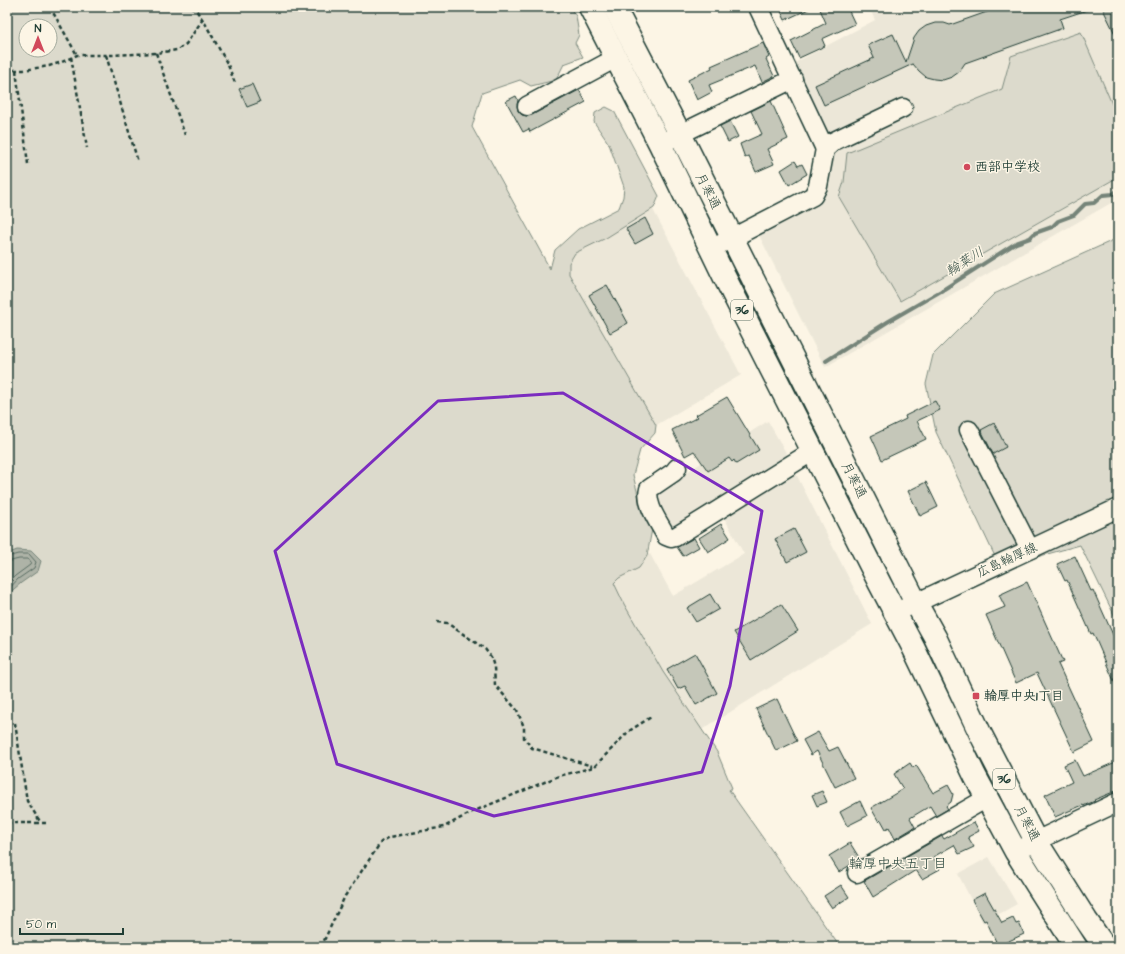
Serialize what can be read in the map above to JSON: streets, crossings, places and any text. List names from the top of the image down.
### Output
{
  "streets": {
    "highway": ["月寒通", "36"],
    "street": ["広島輪厚線"]
  },
  "crossings": [
    ["月寒通", "広島輪厚線"]
  ],
  "districts": ["輪厚中央五丁目"],
  "water": ["輪葉川"],
  "places": {
    "other": ["西部中学校"],
    "transit": ["輪厚中央1丁目"]
  },
  "scale_bar": "50 m",
  "north": "top"
}
